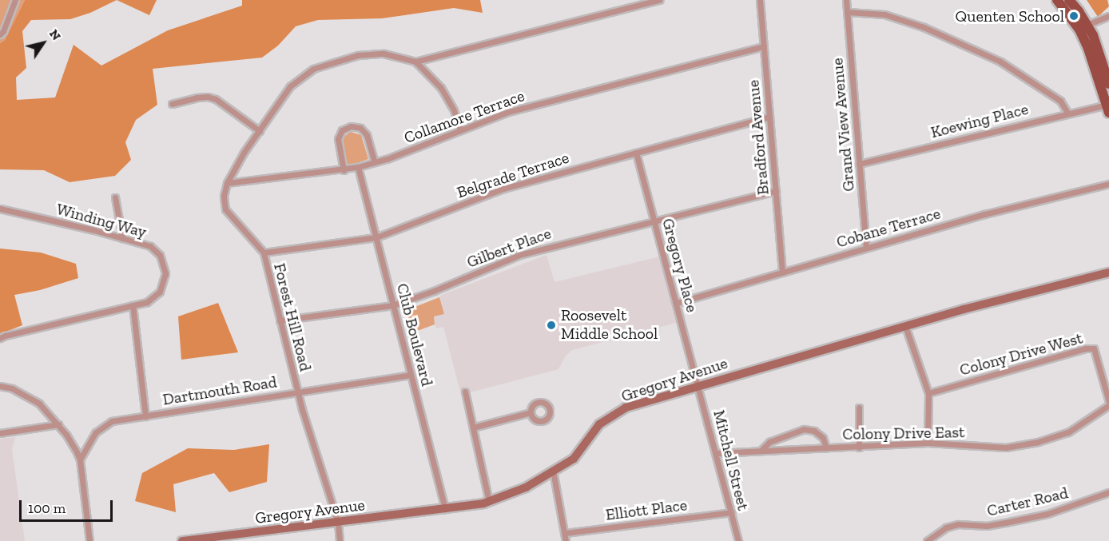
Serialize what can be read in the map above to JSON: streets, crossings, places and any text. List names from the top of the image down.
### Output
{
  "streets": {
    "main road": ["Gregory Avenue"],
    "street": [
      "Collamore Terrace",
      "Koewing Place",
      "Grand View Avenue",
      "Bradford Avenue",
      "Belgrade Terrace",
      "Winding Way",
      "Cobane Terrace",
      "Gilbert Place",
      "Gregory Place",
      "Forest Hill Road",
      "Club Boulevard",
      "Colony Drive West",
      "Dartmouth Road",
      "Colony Drive East",
      "Mitchell Street",
      "Carter Road",
      "Elliott Place"
    ]
  },
  "crossings": [
    ["Collamore Terrace", "Bradford Avenue"],
    ["Collamore Terrace", "Forest Hill Road"],
    ["Collamore Terrace", "Club Boulevard"],
    ["Koewing Place", "Grand View Avenue"],
    ["Grand View Avenue", "Cobane Terrace"],
    ["Bradford Avenue", "Belgrade Terrace"],
    ["Bradford Avenue", "Cobane Terrace"],
    ["Bradford Avenue", "Gilbert Place"],
    ["Belgrade Terrace", "Gregory Place"],
    ["Belgrade Terrace", "Forest Hill Road"],
    ["Belgrade Terrace", "Club Boulevard"],
    ["Cobane Terrace", "Gregory Place"],
    ["Gilbert Place", "Gregory Place"],
    ["Gilbert Place", "Forest Hill Road"],
    ["Gilbert Place", "Club Boulevard"],
    ["Gregory Place", "Gregory Avenue"],
    ["Gregory Place", "Mitchell Street"],
    ["Forest Hill Road", "Gregory Avenue"],
    ["Forest Hill Road", "Dartmouth Road"],
    ["Club Boulevard", "Gregory Avenue"],
    ["Club Boulevard", "Dartmouth Road"],
    ["Colony Drive West", "Colony Drive East"],
    ["Gregory Avenue", "Mitchell Street"],
    ["Colony Drive East", "Mitchell Street"],
    ["Mitchell Street", "Elliott Place"]
  ],
  "places": ["Quenten School", "Roosevelt Middle School"],
  "scale_bar": "100 m",
  "north": "top right"
}
